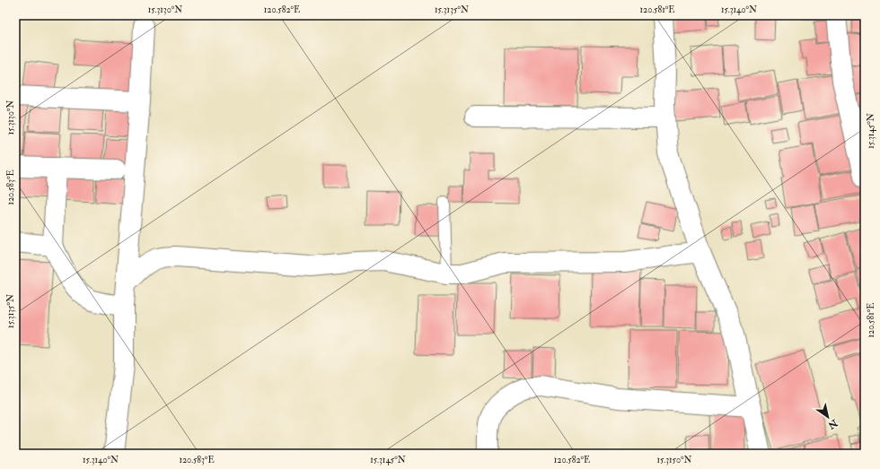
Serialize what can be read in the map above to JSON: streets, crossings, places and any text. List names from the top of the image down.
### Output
{
  "north": "bottom right",
  "coordinates": [
    "15.3130°N",
    "120.582°E",
    "15.3135°N",
    "120.581°E",
    "15.3140°N",
    "15.3145°N",
    "120.583°E",
    "15.3150°N"
  ]
}
